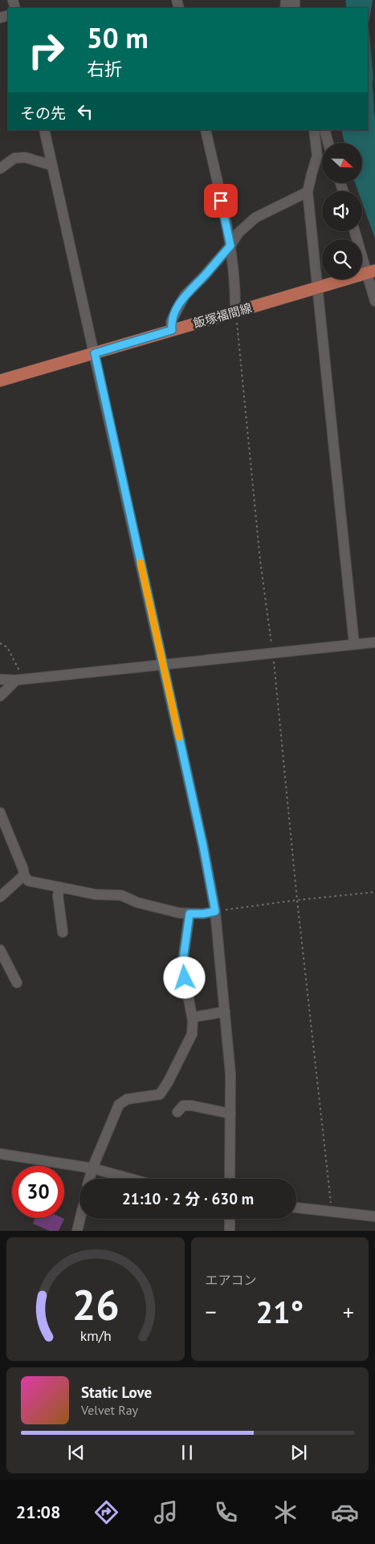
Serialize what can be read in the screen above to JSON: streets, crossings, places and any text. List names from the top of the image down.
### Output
{
  "streets": {
    "main road": ["飯塚福間線"]
  },
  "north": "right",
  "page": {
    "turn": ["50 m", "右折"],
    "then": "その先",
    "limit": "30",
    "trip": "21:10 · 2 分 · 630 m",
    "tile": "エアコン",
    "heat": ["−", "21°", "+"],
    "song": ["Static Love", "Velvet Ray"],
    "tabs": "21:08",
    "gauge": ["26", "km/h"]
  }
}
